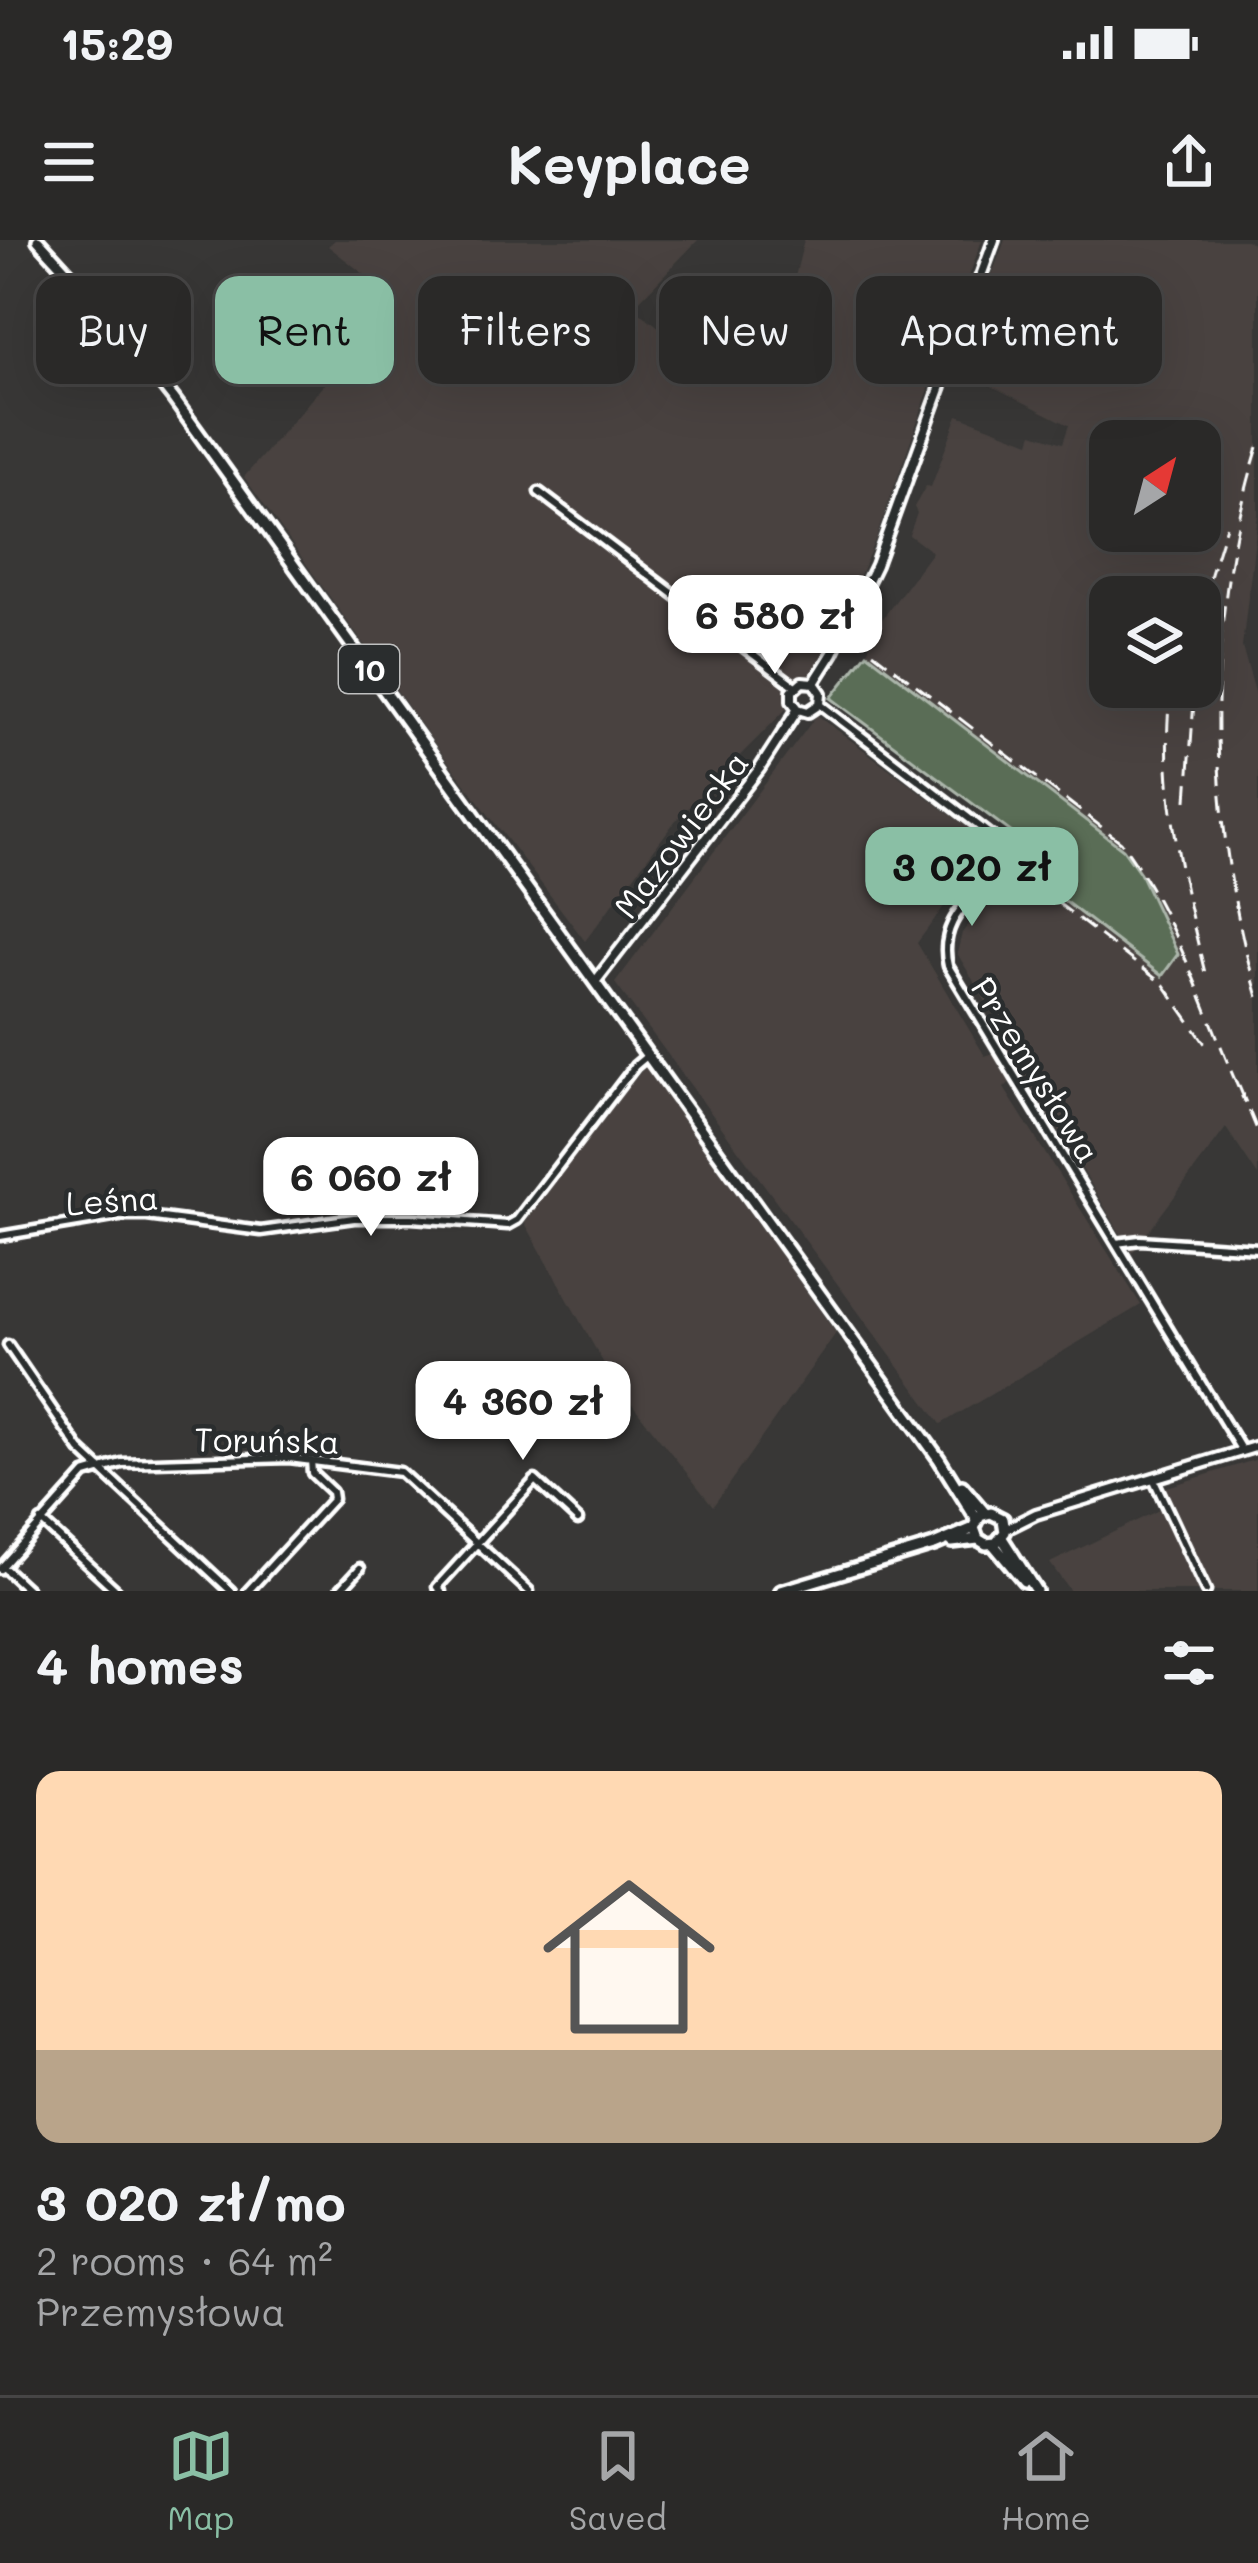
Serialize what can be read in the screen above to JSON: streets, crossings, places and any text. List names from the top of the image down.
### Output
{
  "streets": {
    "main road": ["10"],
    "street": [
      "Mazowiecka",
      "Przemysłowa",
      "Leśna",
      "Toruńska"
    ]
  },
  "crossings": [
    ["10", "Mazowiecka"],
    ["10", "Leśna"],
    ["Mazowiecka", "Przemysłowa"]
  ],
  "north": "top right",
  "page": {
    "status": "15:29",
    "header": "Keyplace",
    "chip": [
      "Buy",
      "Rent",
      "Filters",
      "New",
      "Apartment"
    ],
    "price": [
      "6 580 zł",
      "3 020 zł",
      "6 060 zł",
      "4 360 zł"
    ],
    "heading": "4 homes",
    "list": [
      {
        "name": "3 020 zł/mo",
        "note": "2 rooms · 64 m² · Przemysłowa"
      }
    ],
    "tabs": ["Map", "Saved", "Home"]
  }
}
